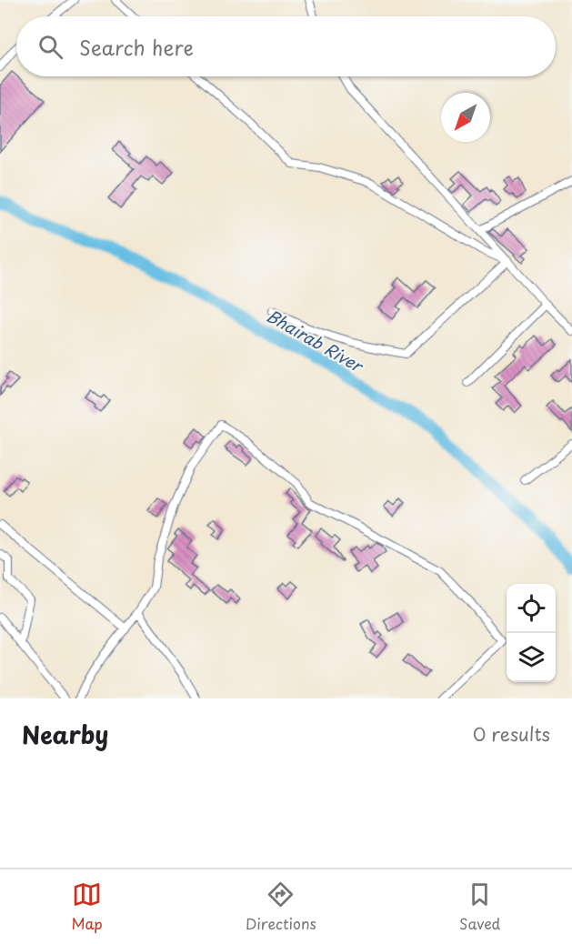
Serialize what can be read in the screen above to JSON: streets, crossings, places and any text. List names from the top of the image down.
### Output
{
  "water": ["Bhairab River"],
  "north": "bottom left",
  "page": {
    "search": "Search here",
    "heading": ["Nearby", "0 results"],
    "nav": ["Map", "Directions", "Saved"]
  }
}
